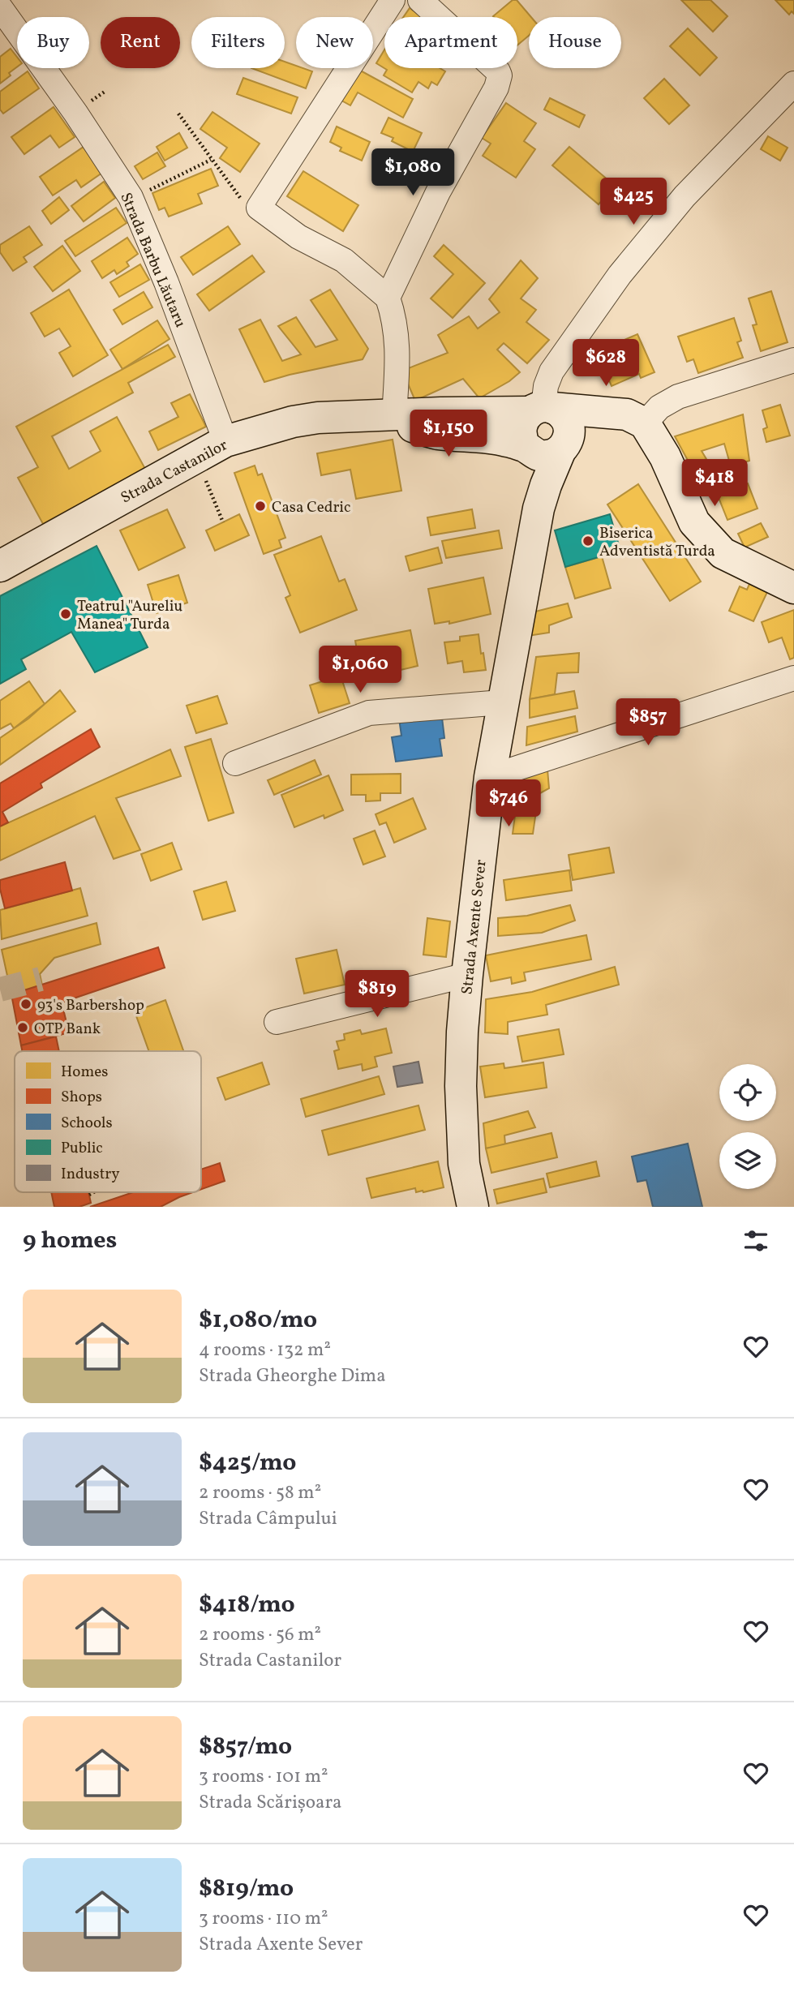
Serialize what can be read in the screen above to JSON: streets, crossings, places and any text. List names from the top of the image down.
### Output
{
  "streets": {
    "main road": ["Strada Castanilor", "Strada Axente Sever"],
    "street": ["Strada Barbu Lăutaru"]
  },
  "crossings": [
    ["Strada Barbu Lăutaru", "Strada Castanilor"],
    ["Strada Castanilor", "Strada Axente Sever"]
  ],
  "places": [
    "Casa Cedric",
    "Biserica Adventistă Turda",
    "Teatrul \"Aureliu Manea\" Turda",
    "93's Barbershop",
    "OTP Bank"
  ],
  "legend": [
    "Homes",
    "Shops",
    "Schools",
    "Public",
    "Industry"
  ],
  "page": {
    "chip": [
      "Buy",
      "Rent",
      "Filters",
      "New",
      "Apartment",
      "House"
    ],
    "price": [
      "$1,080",
      "$425",
      "$628",
      "$1,150",
      "$418",
      "$1,060",
      "$857",
      "$746",
      "$819"
    ],
    "heading": "9 homes",
    "list": [
      {
        "name": "$1,080/mo",
        "note": "4 rooms · 132 m² · Strada Gheorghe Dima"
      },
      {
        "name": "$425/mo",
        "note": "2 rooms · 58 m² · Strada Câmpului"
      },
      {
        "name": "$418/mo",
        "note": "2 rooms · 56 m² · Strada Castanilor"
      },
      {
        "name": "$857/mo",
        "note": "3 rooms · 101 m² · Strada Scărișoara"
      },
      {
        "name": "$819/mo",
        "note": "3 rooms · 110 m² · Strada Axente Sever"
      }
    ]
  }
}
